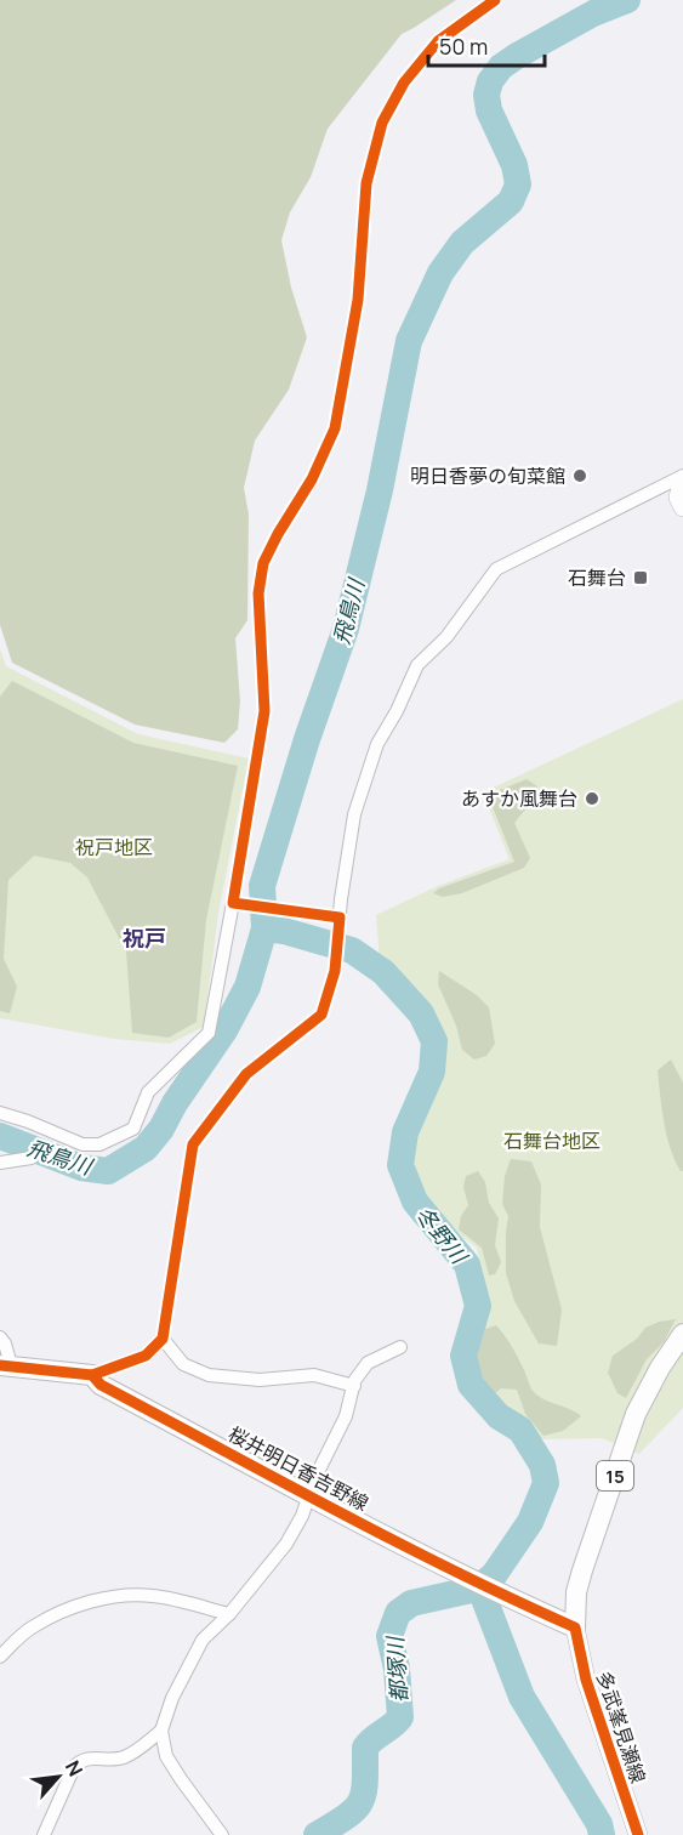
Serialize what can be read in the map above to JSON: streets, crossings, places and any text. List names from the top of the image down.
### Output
{
  "streets": {
    "main road": ["桜井明日香吉野線", "15", "多武峯見瀬線"]
  },
  "crossings": [
    ["桜井明日香吉野線", "15"],
    ["桜井明日香吉野線", "多武峯見瀬線"],
    ["15", "多武峯見瀬線"]
  ],
  "districts": ["祝戸"],
  "water": ["飛鳥川", "冬野川", "都塚川"],
  "parks": ["祝戸地区", "石舞台地区"],
  "places": {
    "other": ["明日香夢の旬菜館", "あすか風舞台"],
    "transit": ["石舞台"]
  },
  "scale_bar": "50 m",
  "north": "top right"
}
